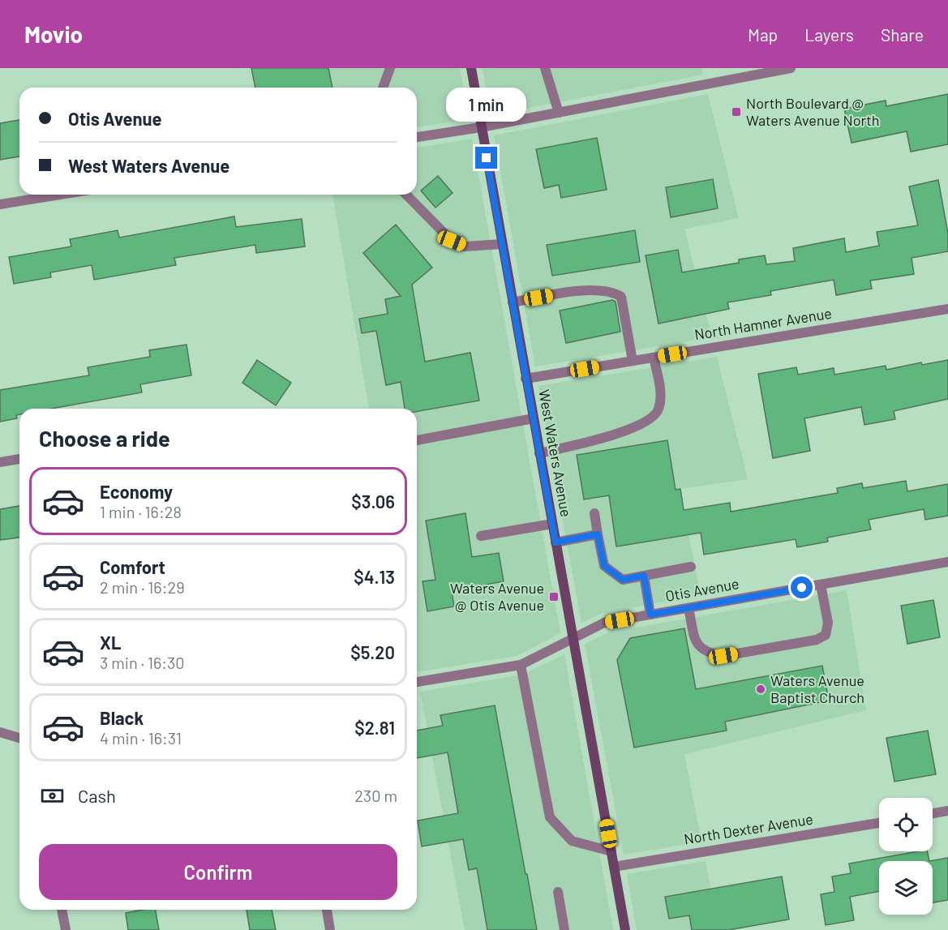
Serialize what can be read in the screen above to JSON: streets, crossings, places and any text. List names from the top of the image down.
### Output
{
  "streets": {
    "main road": ["West Waters Avenue"],
    "street": ["North Hamner Avenue", "Otis Avenue", "North Dexter Avenue"]
  },
  "crossings": [
    ["North Hamner Avenue", "West Waters Avenue"],
    ["West Waters Avenue", "Otis Avenue"],
    ["West Waters Avenue", "North Dexter Avenue"]
  ],
  "places": {
    "transit": ["North Boulevard @ Waters Avenue North", "Waters Avenue @ Otis Avenue"],
    "other": ["Waters Avenue Baptist Church"]
  },
  "page": {
    "header": "Movio",
    "nav": ["Map", "Layers", "Share"],
    "bubble": "1 min",
    "banner": ["Otis Avenue", "West Waters Avenue"],
    "heading": "Choose a ride",
    "list": [
      {
        "name": "Economy",
        "note": "1 min · 16:28",
        "value": "$3.06"
      },
      {
        "name": "Comfort",
        "note": "2 min · 16:29",
        "value": "$4.13"
      },
      {
        "name": "XL",
        "note": "3 min · 16:30",
        "value": "$5.20"
      },
      {
        "name": "Black",
        "note": "4 min · 16:31",
        "value": "$2.81"
      }
    ],
    "pay": ["Cash", "230 m"],
    "buttons": "Confirm"
  }
}
